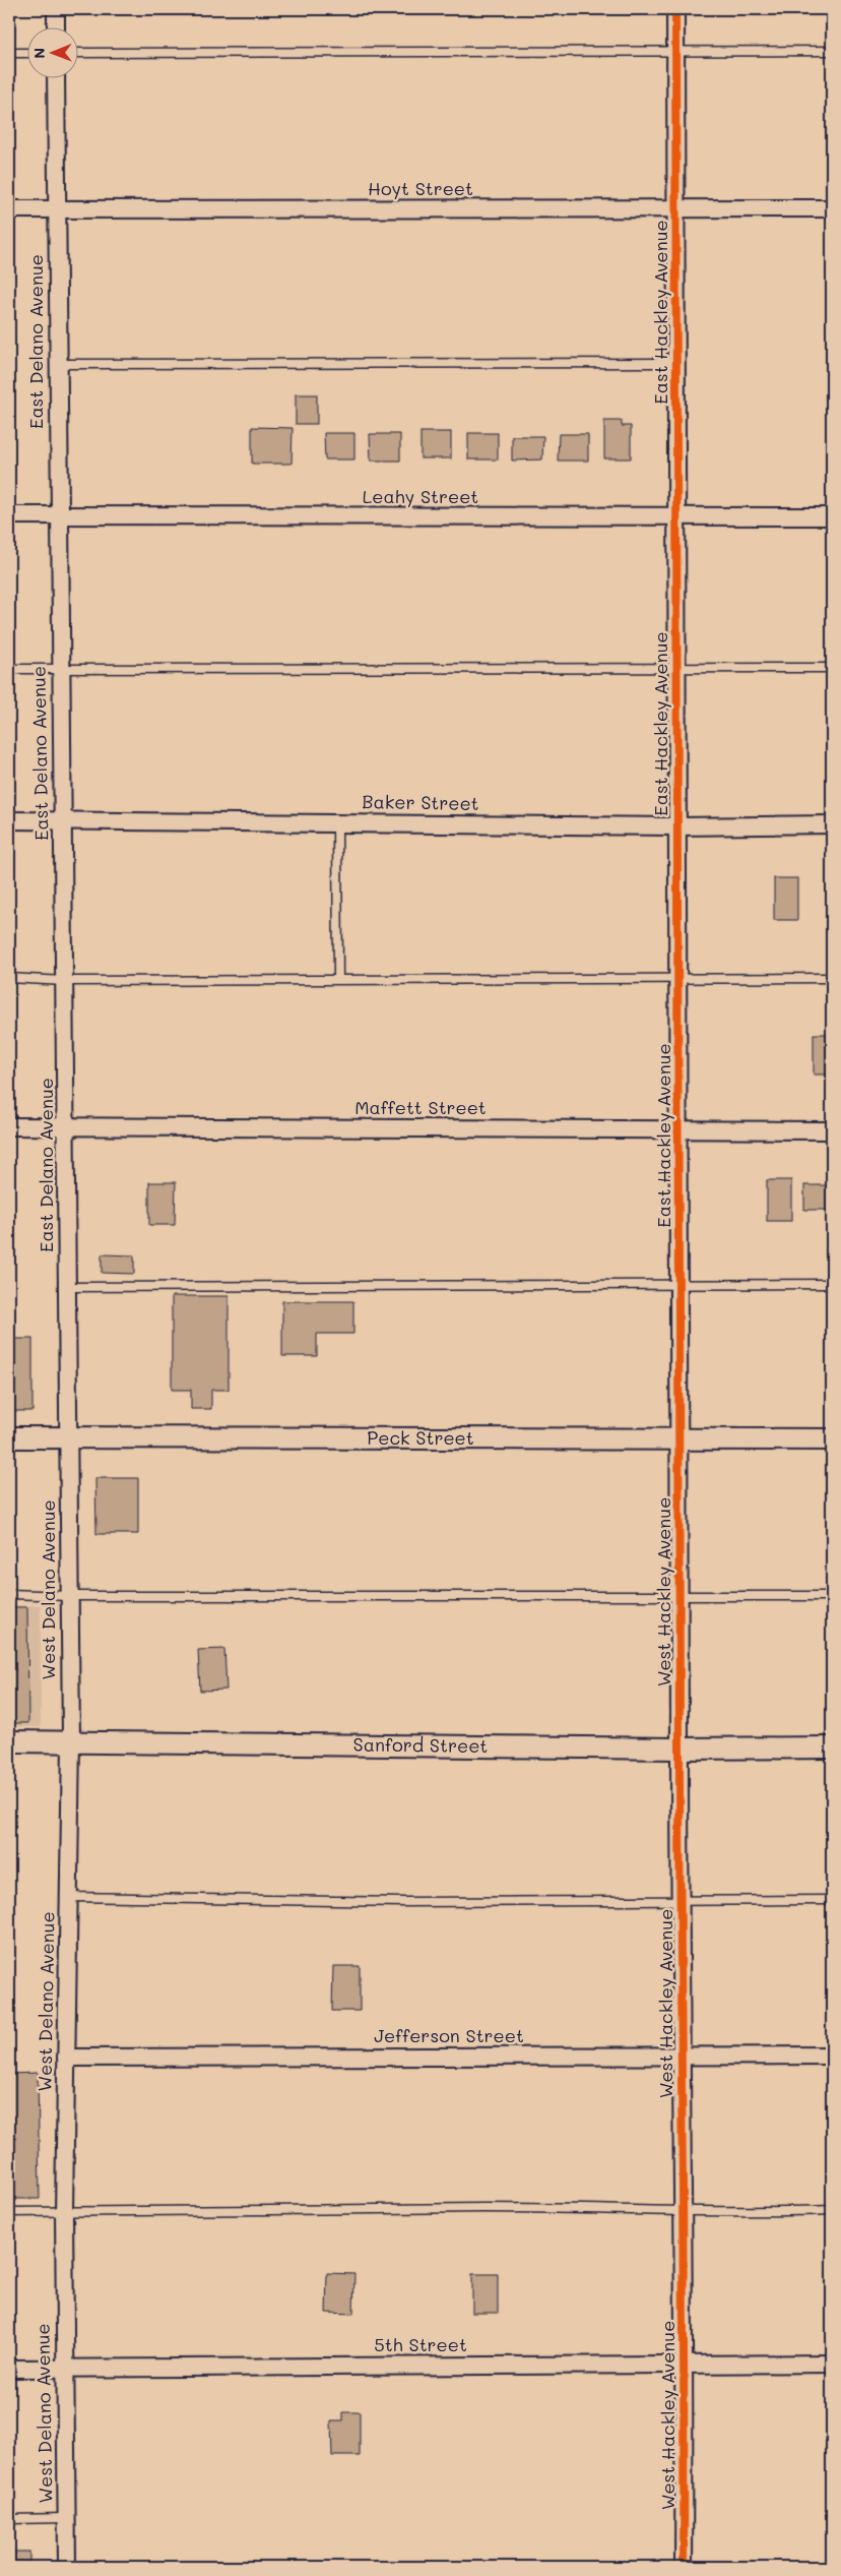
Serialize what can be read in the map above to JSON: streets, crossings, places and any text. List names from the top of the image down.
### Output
{
  "streets": {
    "street": [
      "Hoyt Street",
      "East Hackley Avenue",
      "East Delano Avenue",
      "Leahy Street",
      "Baker Street",
      "Maffett Street",
      "Peck Street",
      "West Delano Avenue",
      "West Hackley Avenue",
      "Sanford Street",
      "Jefferson Street",
      "5th Street"
    ]
  },
  "crossings": [
    ["Hoyt Street", "East Hackley Avenue"],
    ["Hoyt Street", "East Delano Avenue"],
    ["East Hackley Avenue", "Leahy Street"],
    ["East Hackley Avenue", "Baker Street"],
    ["East Hackley Avenue", "Maffett Street"],
    ["East Hackley Avenue", "Peck Street"],
    ["East Hackley Avenue", "West Hackley Avenue"],
    ["East Delano Avenue", "Leahy Street"],
    ["East Delano Avenue", "Baker Street"],
    ["East Delano Avenue", "Maffett Street"],
    ["East Delano Avenue", "Peck Street"],
    ["East Delano Avenue", "West Delano Avenue"],
    ["Peck Street", "West Delano Avenue"],
    ["Peck Street", "West Hackley Avenue"],
    ["West Delano Avenue", "Sanford Street"],
    ["West Delano Avenue", "Jefferson Street"],
    ["West Delano Avenue", "5th Street"],
    ["West Hackley Avenue", "Sanford Street"],
    ["West Hackley Avenue", "Jefferson Street"],
    ["West Hackley Avenue", "5th Street"]
  ],
  "north": "left"
}
